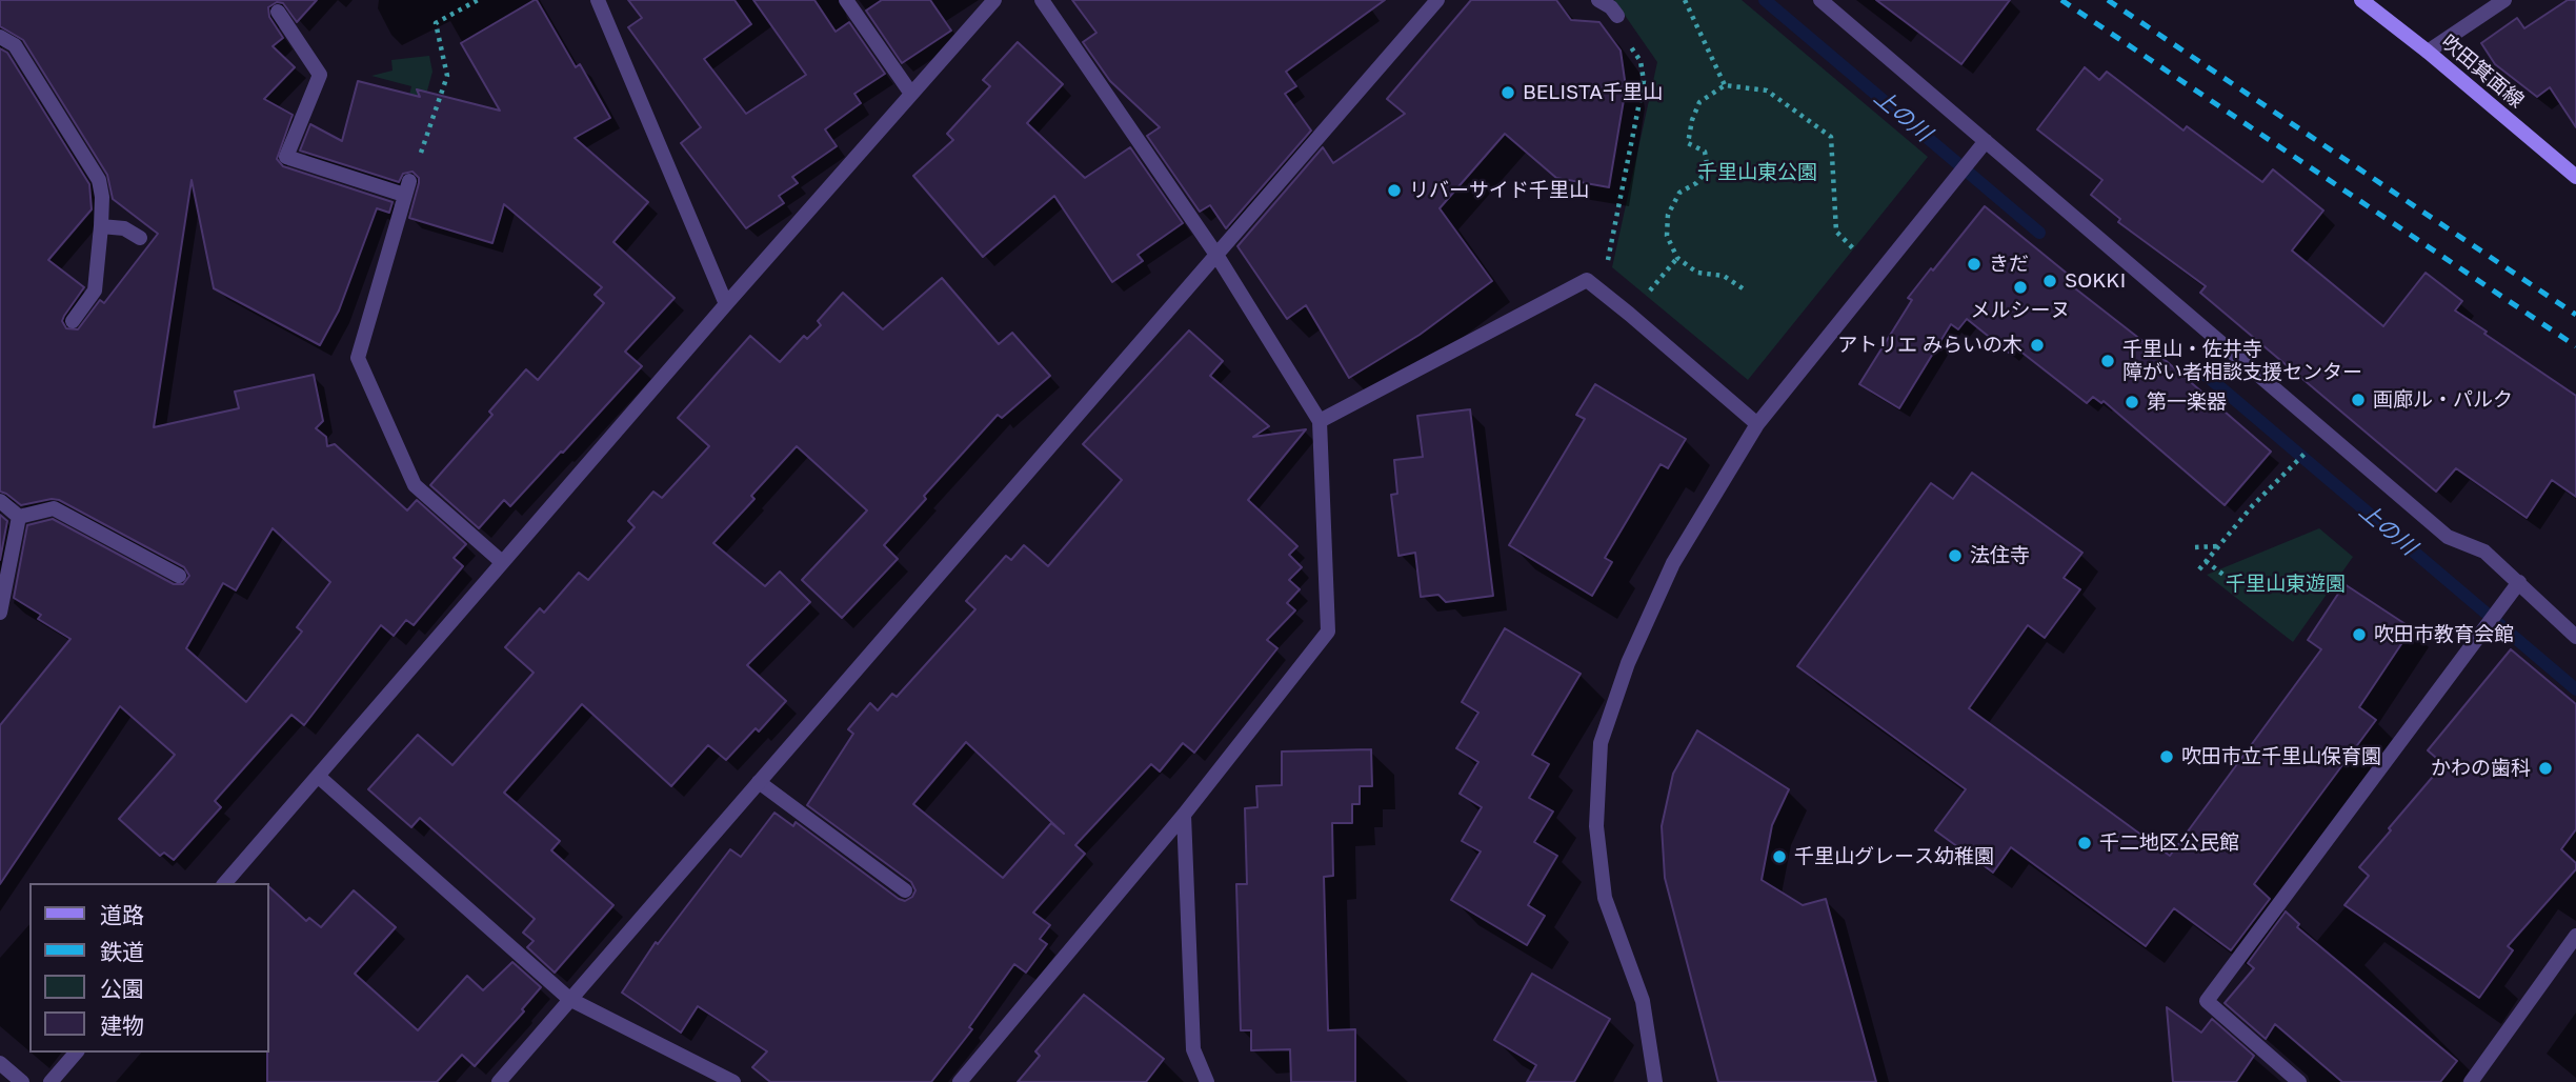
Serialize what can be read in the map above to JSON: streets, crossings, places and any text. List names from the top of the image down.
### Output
{
  "streets": {
    "main road": ["吹田箕面線"]
  },
  "water": ["上の川"],
  "parks": ["千里山東公園", "千里山東遊園"],
  "places": [
    "BELISTA千里山",
    "リバーサイド千里山",
    "きだ",
    "SOKKI",
    "メルシーヌ",
    "アトリエ みらいの木",
    "千里山・佐井寺 障がい者相談支援センター",
    "画廊ル・パルク",
    "第一楽器",
    "法住寺",
    "吹田市教育会館",
    "吹田市立千里山保育園",
    "かわの歯科",
    "千二地区公民館",
    "千里山グレース幼稚園"
  ],
  "legend": [
    "道路",
    "鉄道",
    "公園",
    "建物"
  ]
}
